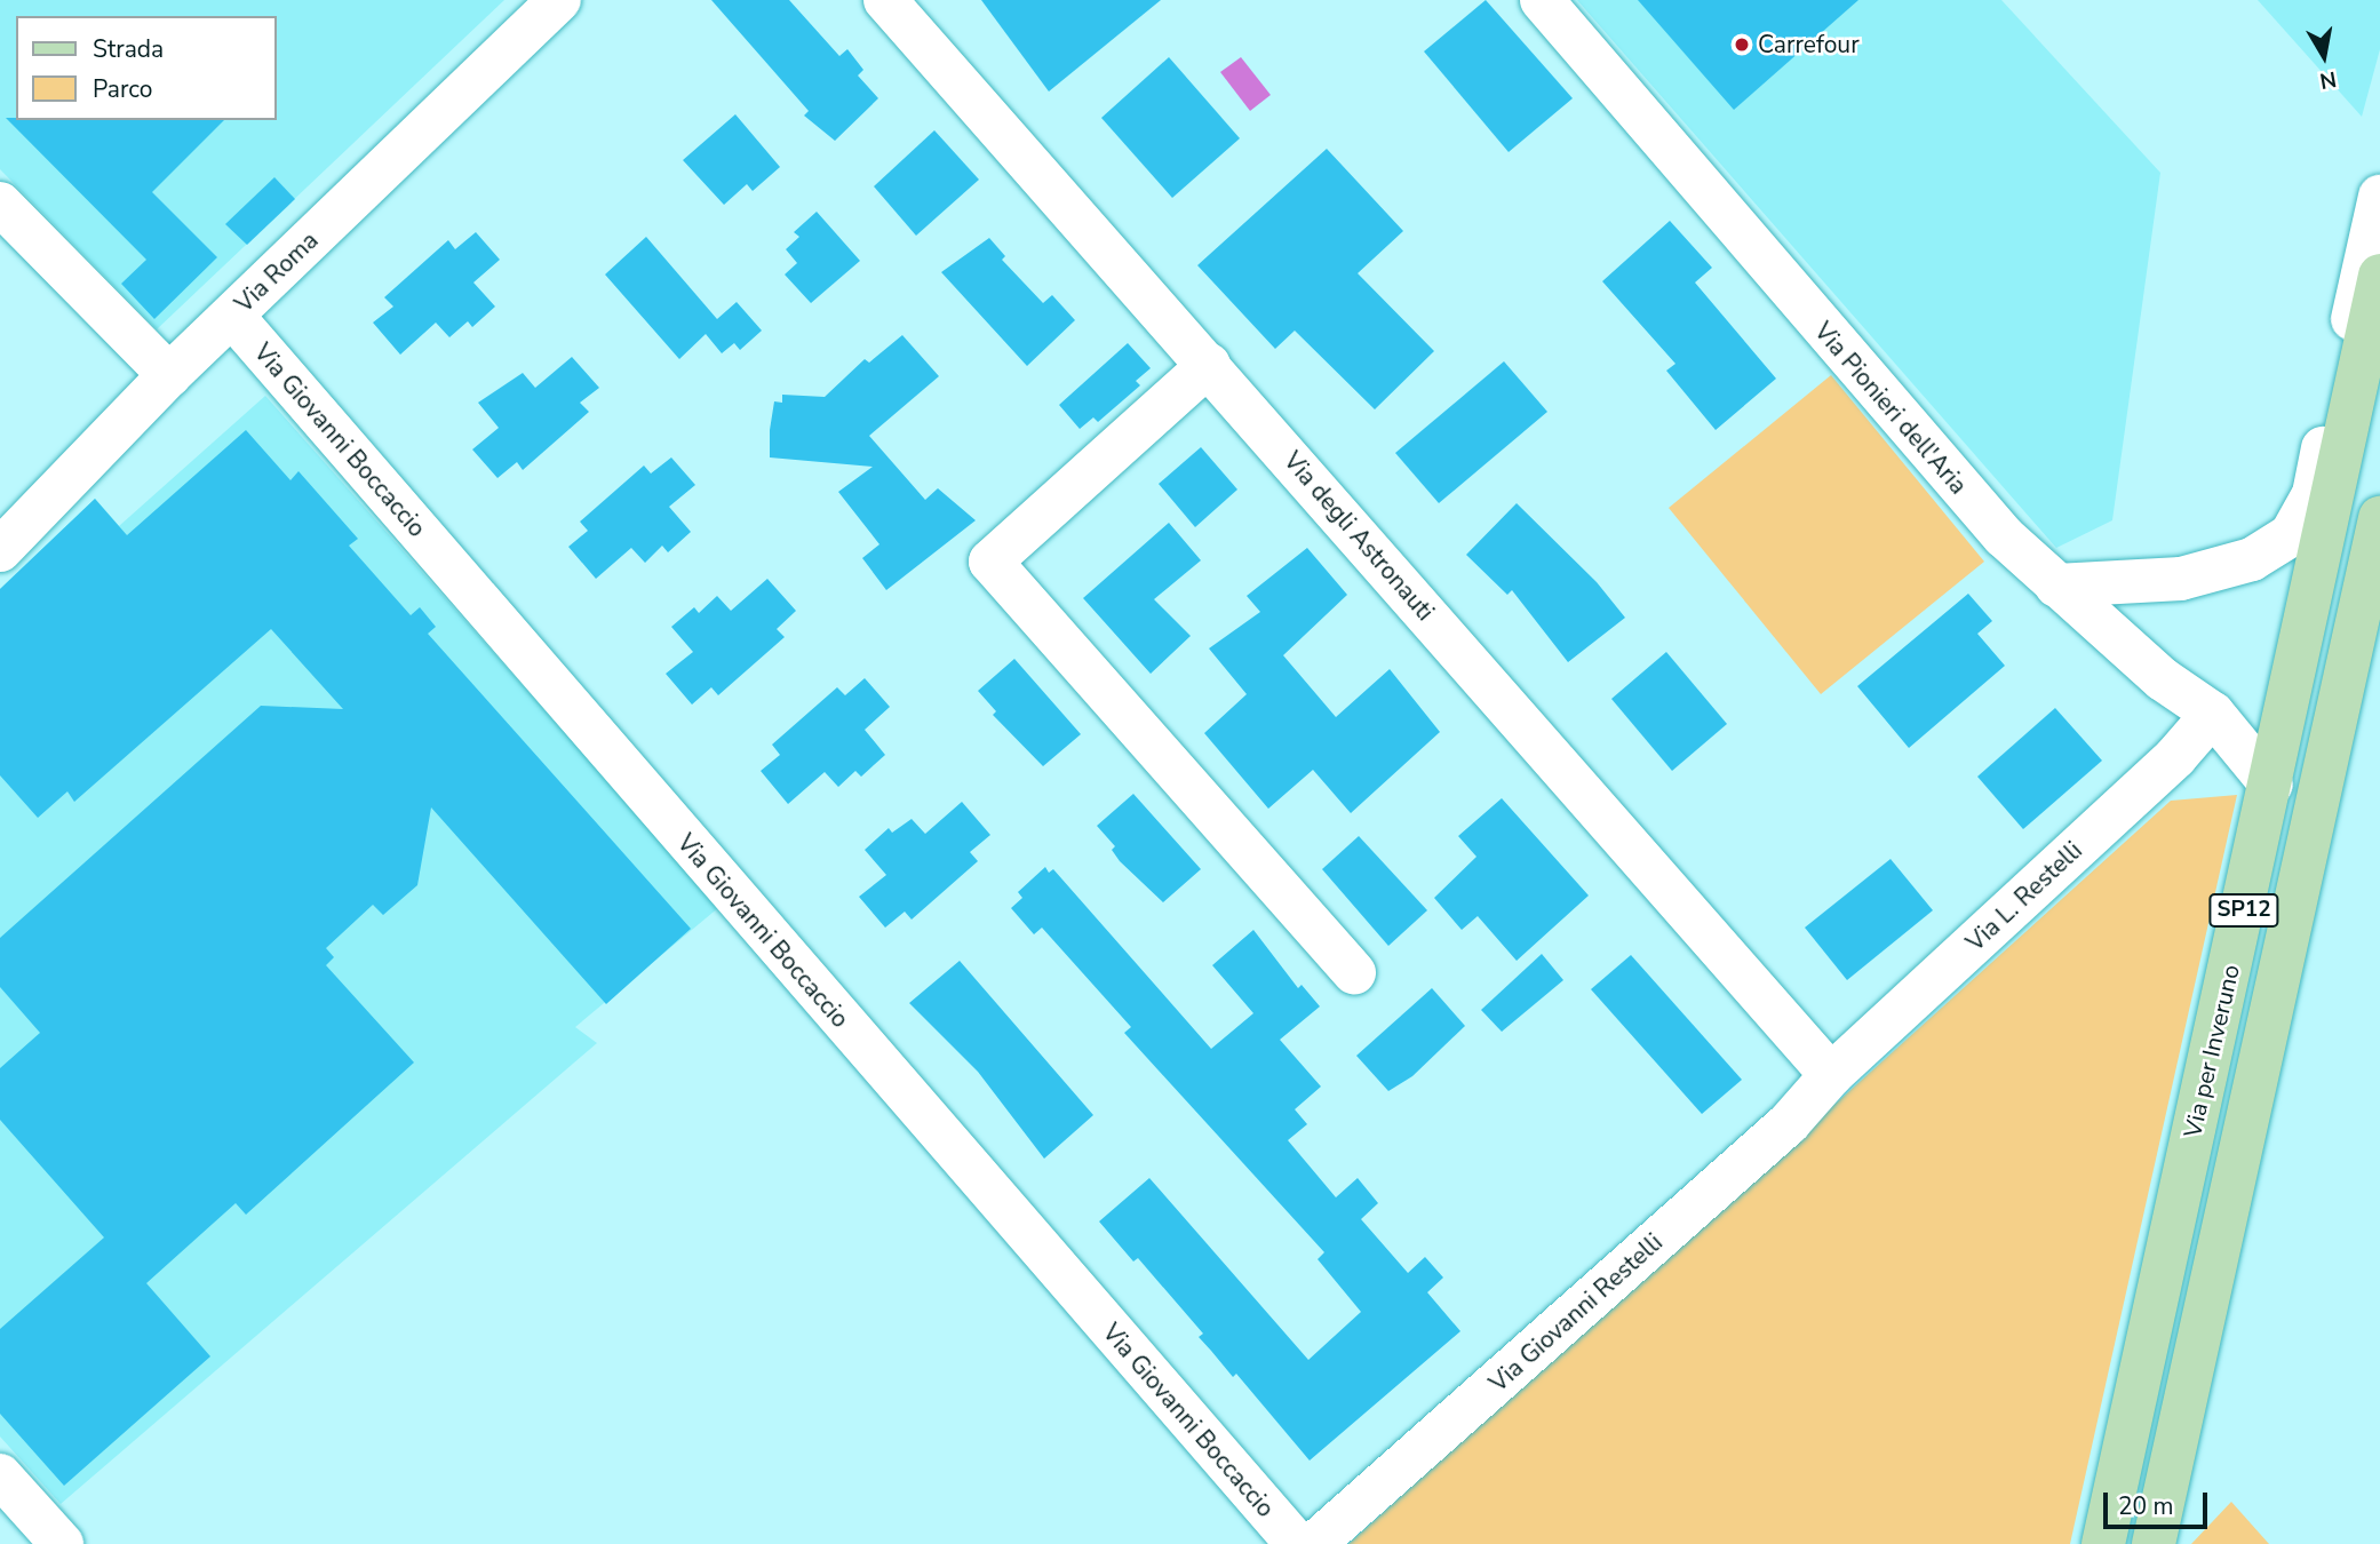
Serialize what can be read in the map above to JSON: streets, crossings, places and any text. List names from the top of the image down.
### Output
{
  "streets": {
    "main road": ["SP12", "Via per Inveruno"],
    "street": [
      "Via Roma",
      "Via Pionieri dell'Aria",
      "Via Giovanni Boccaccio",
      "Via degli Astronauti",
      "Via L. Restelli",
      "Via Giovanni Restelli"
    ]
  },
  "crossings": [
    ["Via Roma", "Via Giovanni Boccaccio"],
    ["Via Pionieri dell'Aria", "Via L. Restelli"],
    ["Via Pionieri dell'Aria", "Via per Inveruno"],
    ["Via degli Astronauti", "Via L. Restelli"],
    ["Via degli Astronauti", "Via Giovanni Restelli"],
    ["Via L. Restelli", "Via Giovanni Restelli"]
  ],
  "places": ["Carrefour"],
  "legend": ["Strada", "Parco"],
  "scale_bar": "20 m",
  "north": "bottom"
}
